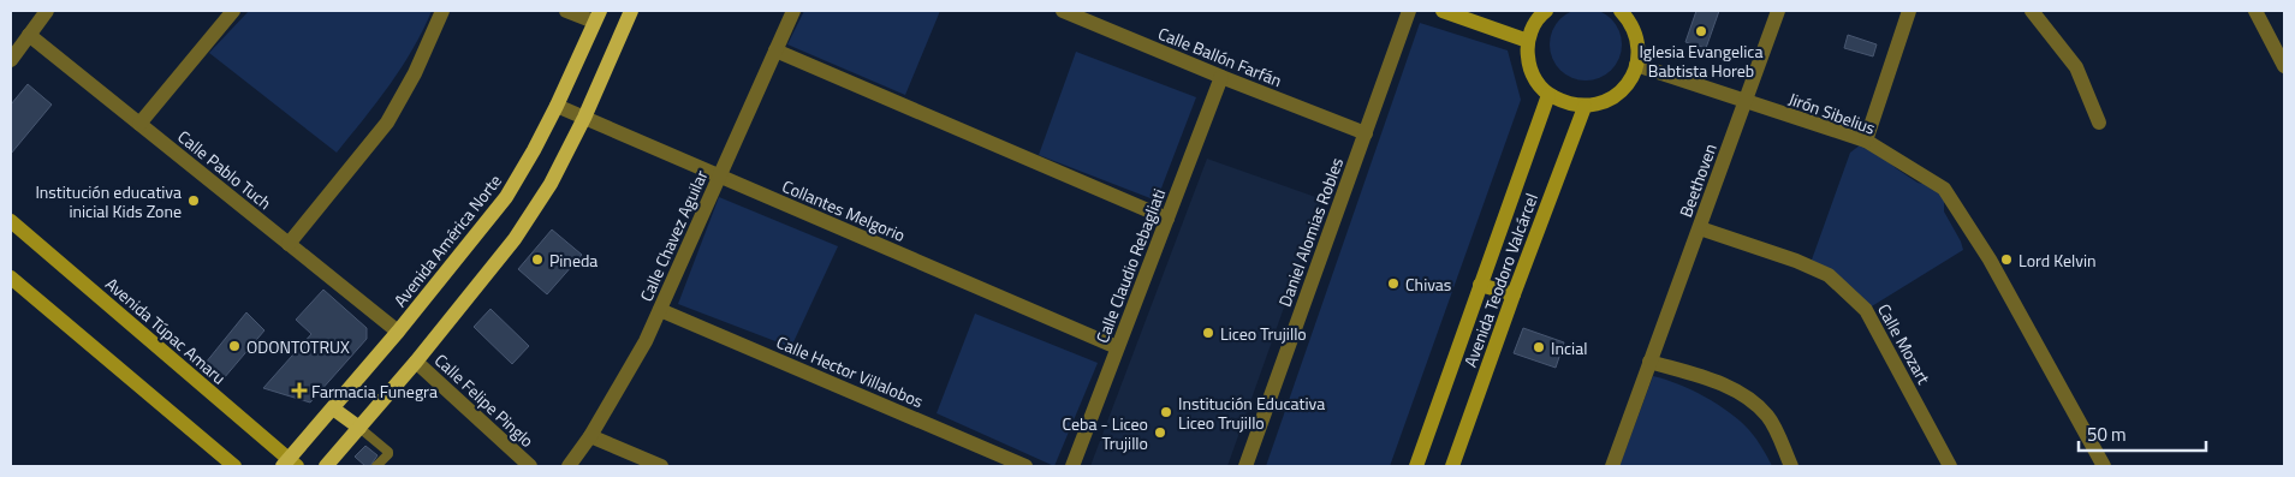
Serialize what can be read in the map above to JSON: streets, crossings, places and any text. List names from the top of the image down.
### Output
{
  "streets": {
    "main road": ["Avenida América Norte"],
    "street": [
      "Calle Ballón Farfán",
      "Jirón Sibelius",
      "Calle Pablo Tuch",
      "Beethoven",
      "Collantes Melgorio",
      "Daniel Alomias Robles",
      "Calle Chavez Aguilar",
      "Calle Claudio Rebagliati",
      "Avenida Teodoro Valcárcel",
      "Avenida Túpac Amaru",
      "Calle Mozart",
      "Calle Hector Villalobos",
      "Calle Felipe Pinglo"
    ]
  },
  "crossings": [
    ["Calle Ballón Farfán", "Daniel Alomias Robles"],
    ["Calle Ballón Farfán", "Calle Claudio Rebagliati"],
    ["Jirón Sibelius", "Beethoven"],
    ["Calle Pablo Tuch", "Avenida América Norte"],
    ["Beethoven", "Calle Mozart"],
    ["Collantes Melgorio", "Calle Chavez Aguilar"],
    ["Collantes Melgorio", "Avenida América Norte"],
    ["Collantes Melgorio", "Calle Claudio Rebagliati"],
    ["Calle Chavez Aguilar", "Calle Hector Villalobos"],
    ["Avenida América Norte", "Avenida Túpac Amaru"]
  ],
  "places": {
    "other": [
      "Iglesia Evangelica Babtista Horeb",
      "Institución educativa inicial Kids Zone",
      "Pineda",
      "Lord Kelvin",
      "Chivas",
      "Liceo Trujillo",
      "ODONTOTRUX",
      "Incial",
      "Institución Educativa Liceo Trujillo",
      "Ceba - Liceo Trujillo"
    ],
    "health": ["Farmacia Funegra"]
  },
  "scale_bar": "50 m"
}
